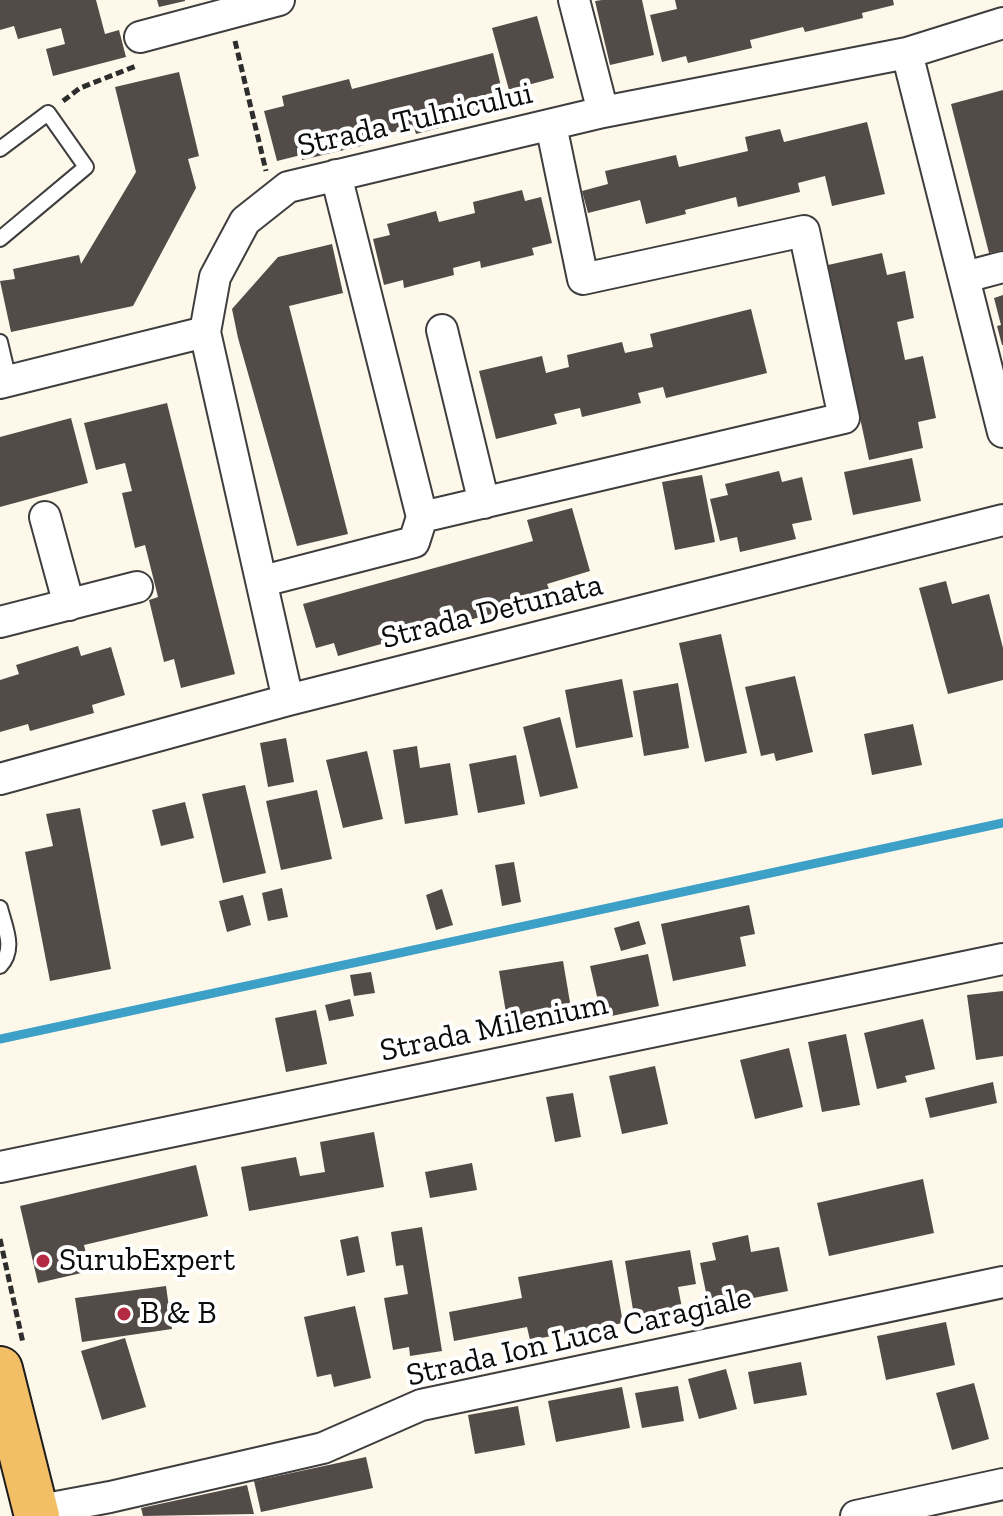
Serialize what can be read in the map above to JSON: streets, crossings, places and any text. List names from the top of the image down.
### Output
{
  "streets": {
    "street": [
      "Strada Tulnicului",
      "Strada Detunata",
      "Strada Milenium",
      "Strada Ion Luca Caragiale"
    ]
  },
  "crossings": [
    ["Strada Tulnicului", "Strada Detunata"]
  ],
  "places": ["SurubExpert", "B & B"]
}
